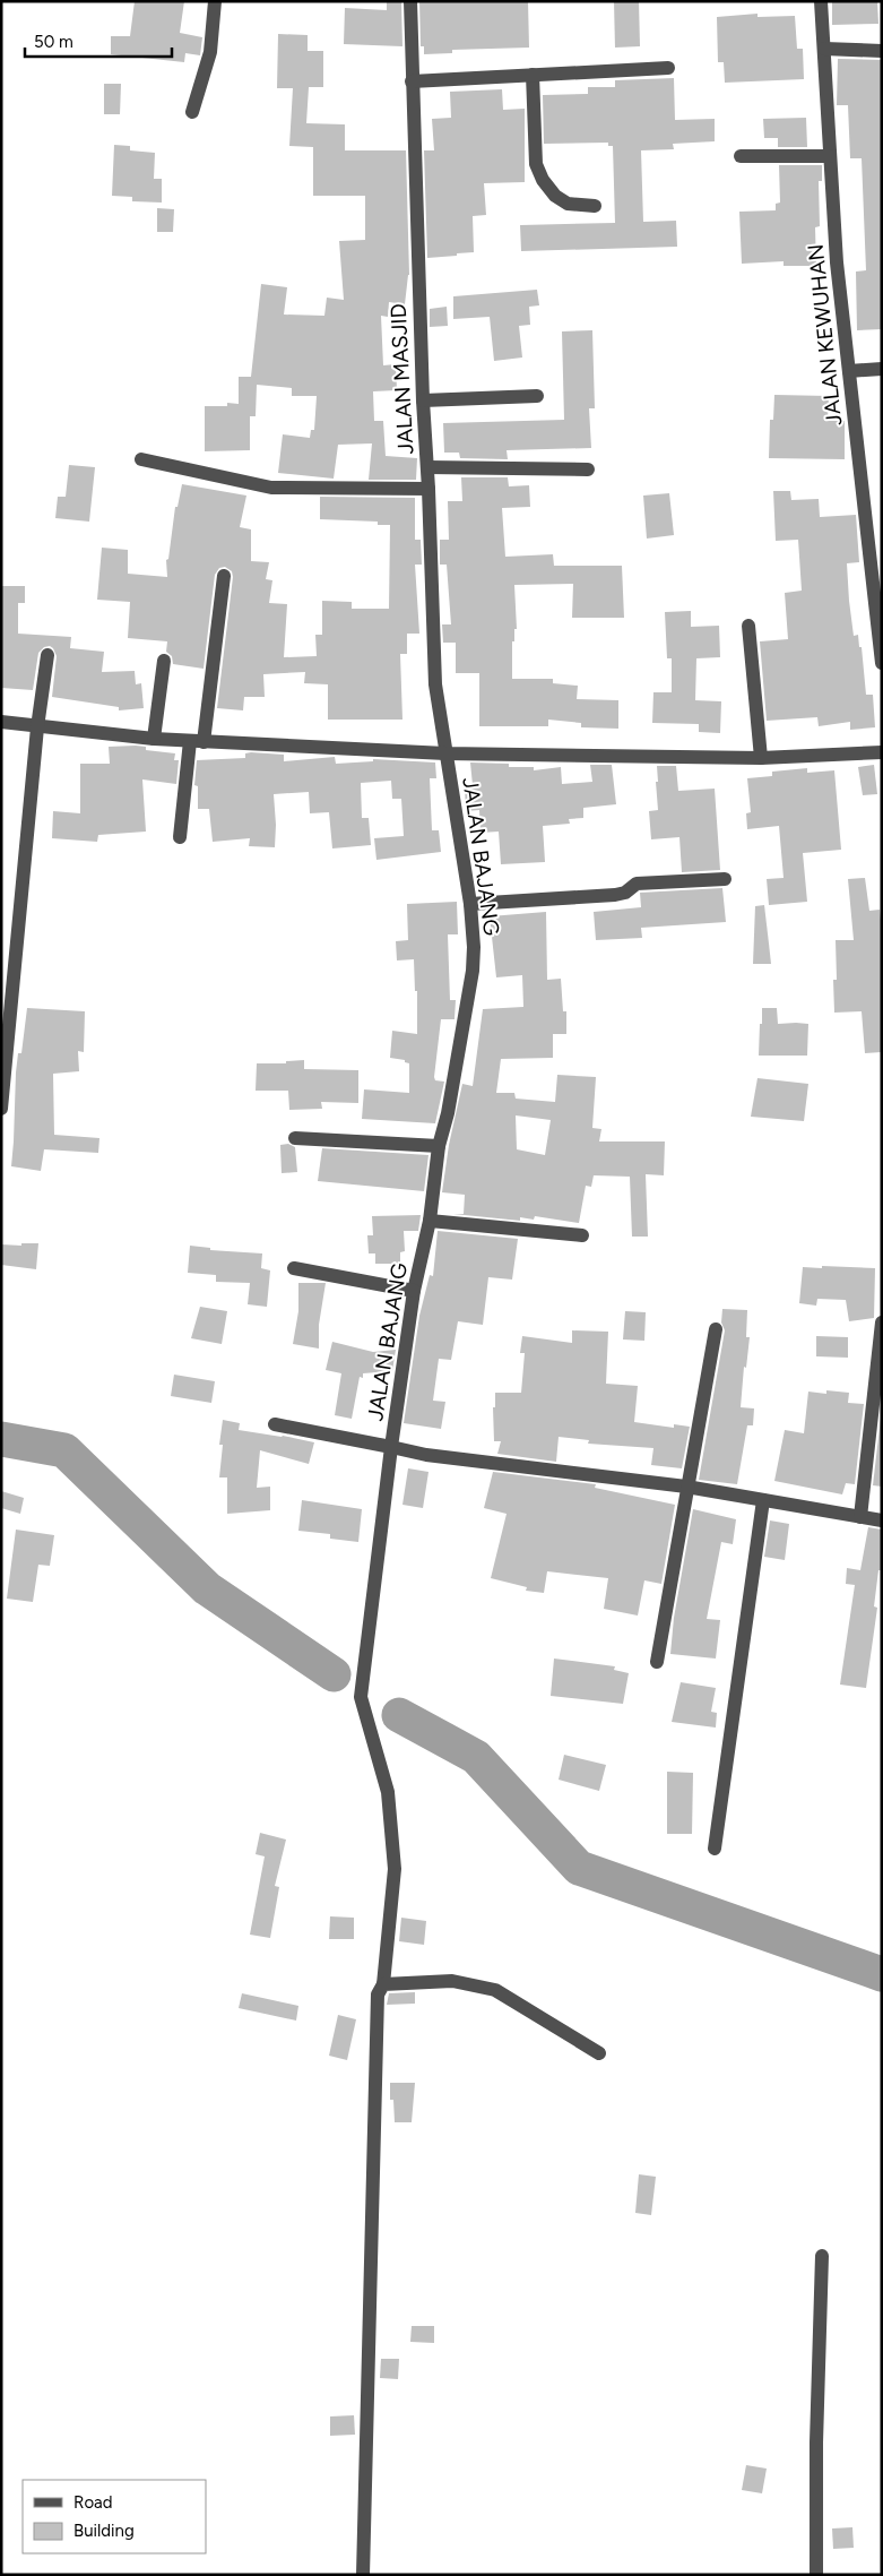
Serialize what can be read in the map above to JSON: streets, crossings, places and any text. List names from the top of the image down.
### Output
{
  "streets": {
    "street": ["JALAN KEWUHAN", "JALAN MASJID", "JALAN BAJANG"]
  },
  "crossings": [
    ["JALAN MASJID", "JALAN BAJANG"]
  ],
  "legend": ["Road", "Building"],
  "scale_bar": "50 m"
}
